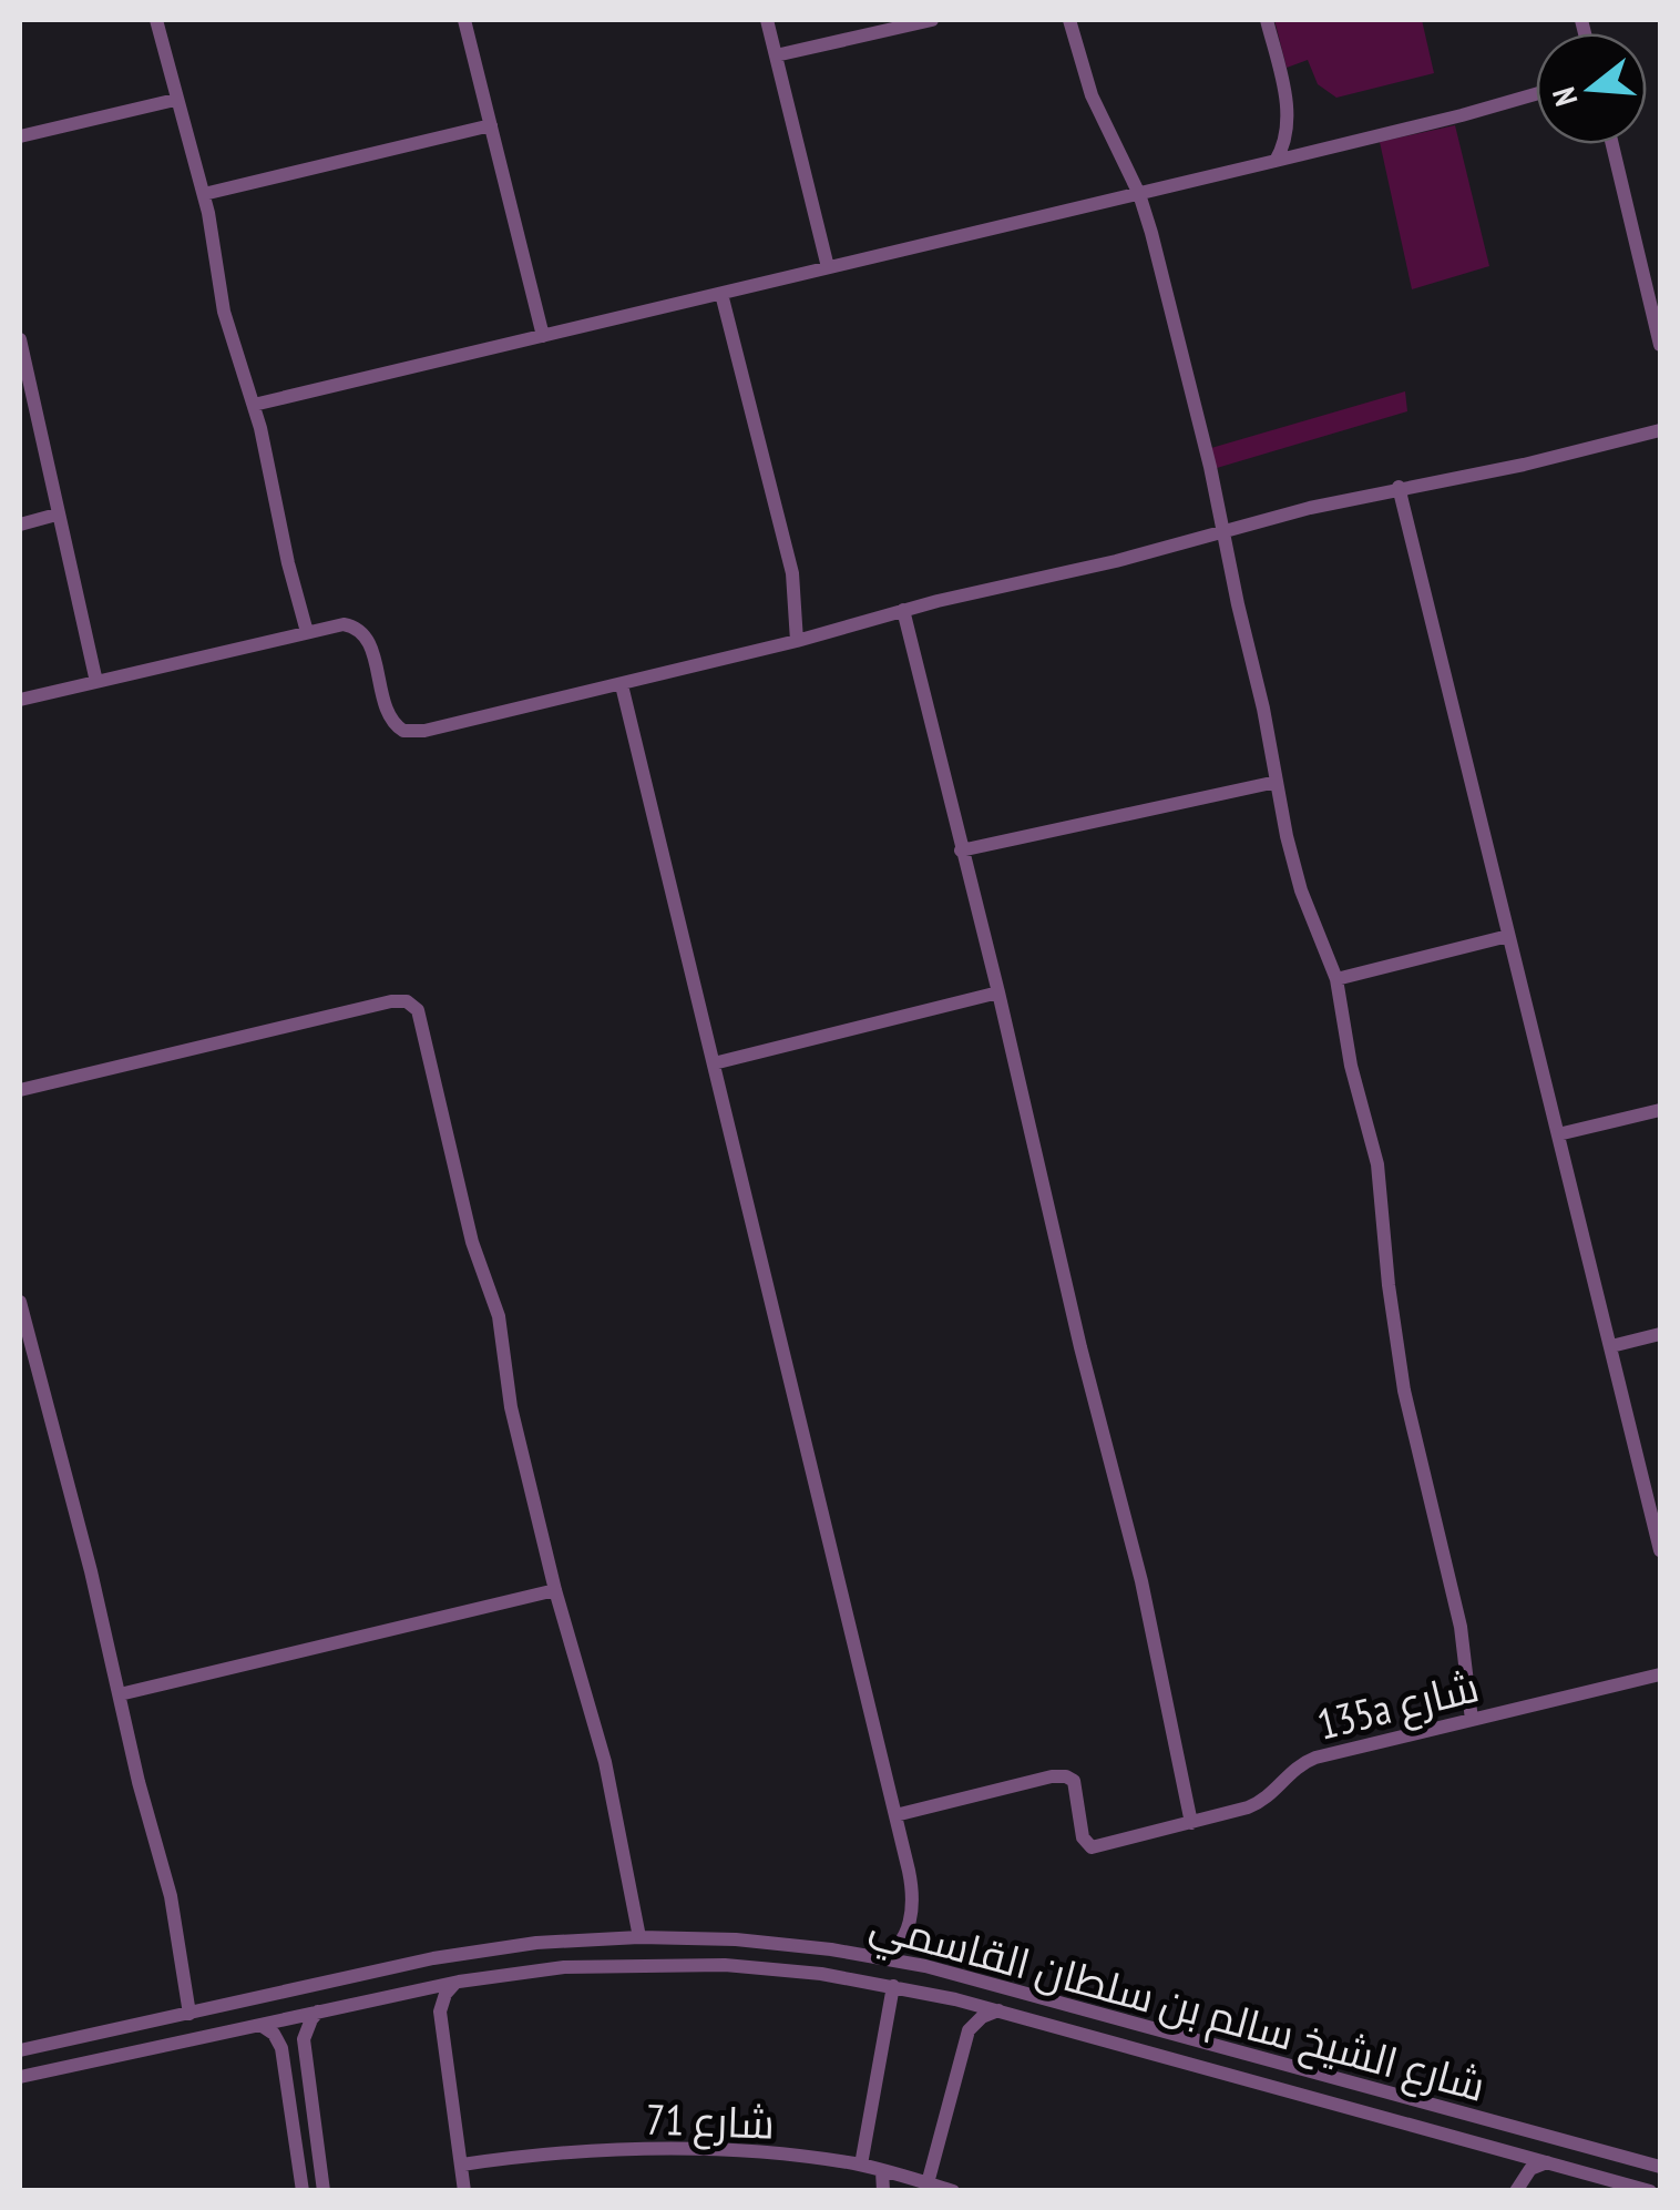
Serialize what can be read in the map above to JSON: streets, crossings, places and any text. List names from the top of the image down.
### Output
{
  "streets": {
    "street": ["135a شارع", "شارع الشيخ سالم بن سلطان القاسمي", "شارع 71"]
  },
  "north": "left"
}
